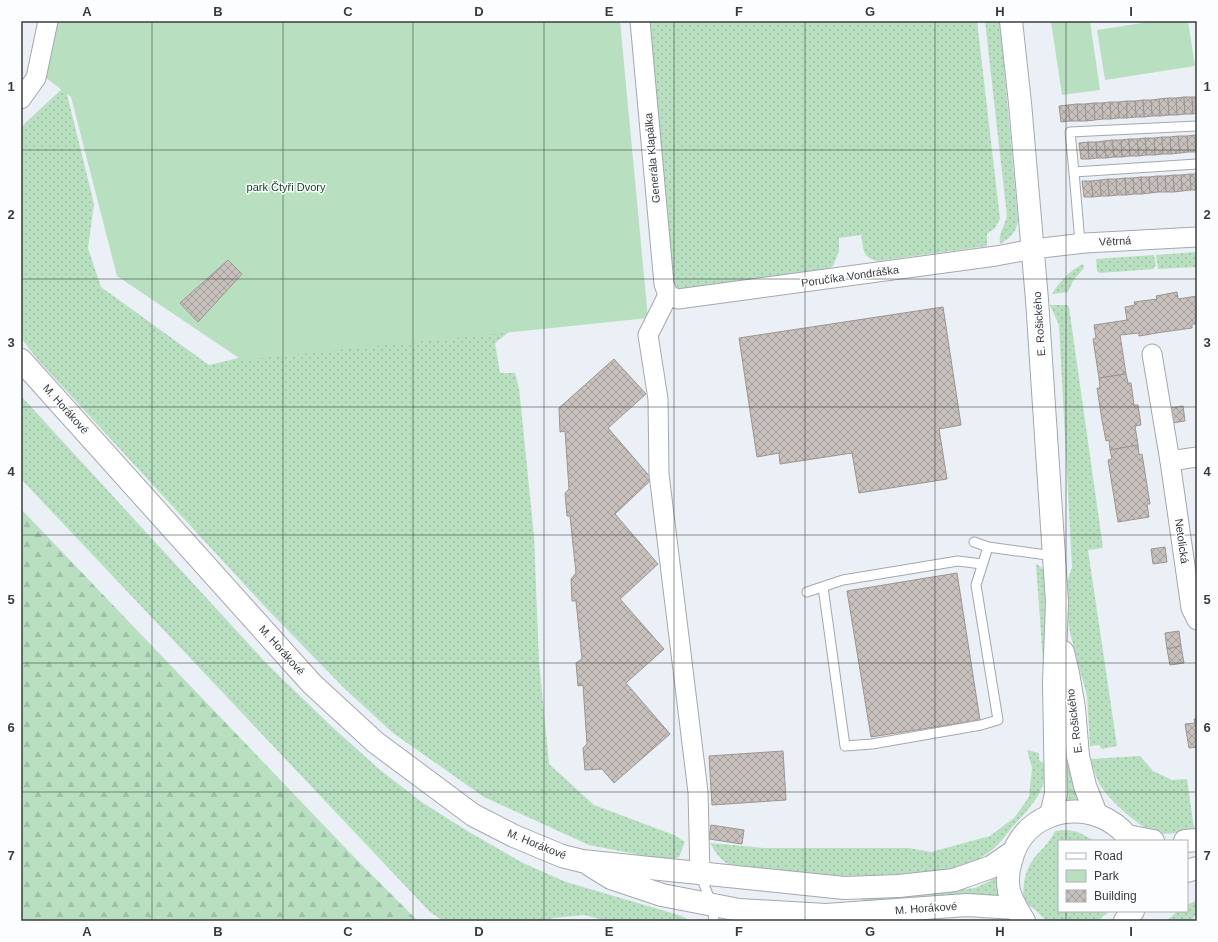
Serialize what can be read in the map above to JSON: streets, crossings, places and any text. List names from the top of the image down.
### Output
{
  "streets": {
    "street": [
      "Generála Klapálka",
      "Větrná",
      "Poručíka Vondráška",
      "E. Rošického",
      "M. Horákové",
      "Netolická"
    ]
  },
  "crossings": [
    ["Generála Klapálka", "Poručíka Vondráška"],
    ["Větrná", "Poručíka Vondráška"],
    ["Větrná", "E. Rošického"],
    ["Poručíka Vondráška", "E. Rošického"]
  ],
  "parks": ["park Čtyři Dvory"],
  "legend": ["Road", "Park", "Building"],
  "grid": {
    "columns": [
      "A",
      "B",
      "C",
      "D",
      "E",
      "F",
      "G",
      "H",
      "I"
    ],
    "rows": [
      "1",
      "2",
      "3",
      "4",
      "5",
      "6",
      "7"
    ]
  }
}
